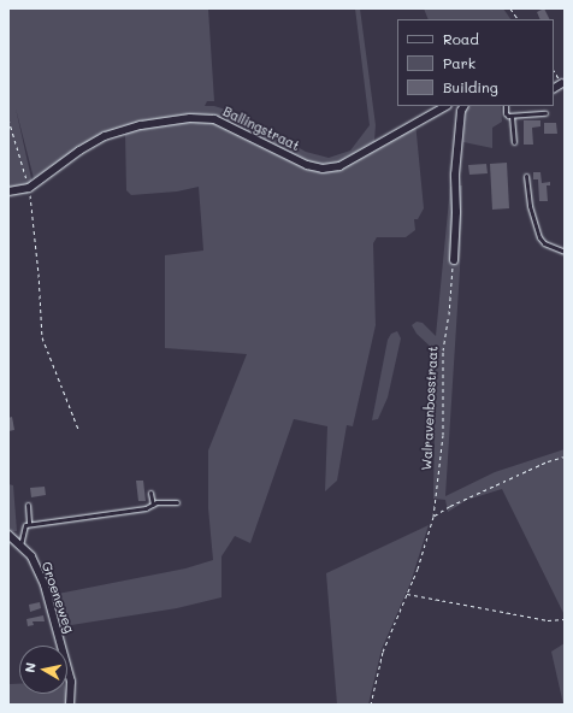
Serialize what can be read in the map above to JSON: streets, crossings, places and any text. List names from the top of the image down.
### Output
{
  "streets": {
    "street": ["Ballingstraat", "Groeneweg"],
    "path": ["Walravenbosstraat"]
  },
  "legend": ["Road", "Park", "Building"],
  "north": "left"
}
